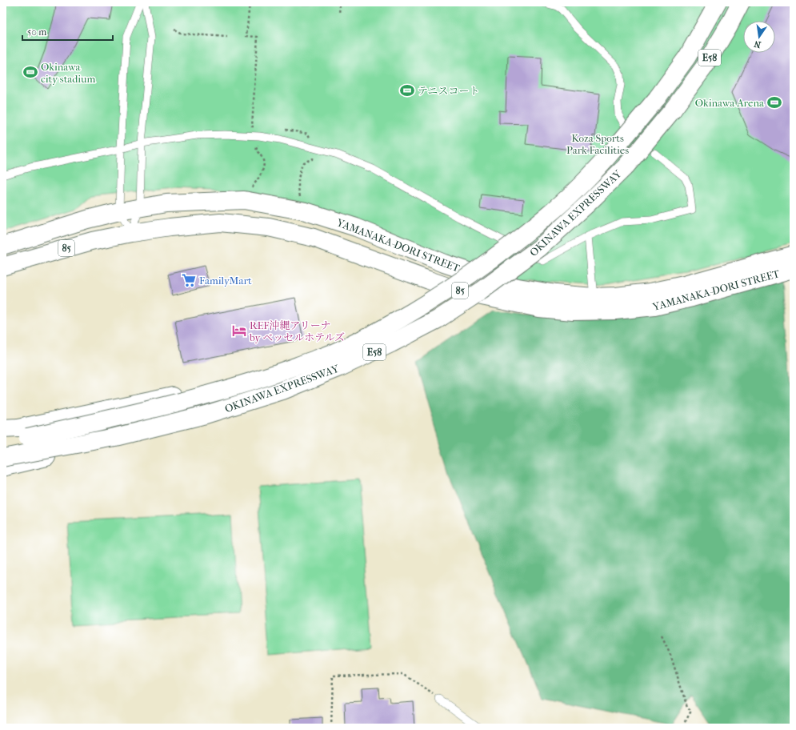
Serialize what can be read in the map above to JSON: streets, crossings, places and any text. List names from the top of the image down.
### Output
{
  "streets": {
    "main road": [
      "E58",
      "OKINAWA EXPRESSWAY",
      "YAMANAKA-DORI STREET",
      "85"
    ]
  },
  "parks": ["Koza Sports Park Facilities"],
  "places": {
    "sports": ["Okinawa city stadium", "テニスコート", "Okinawa Arena"],
    "supermarket": ["FamilyMart"],
    "hotel": ["REF沖縄アリーナ by ベッセルホテルズ"]
  },
  "scale_bar": "50 m",
  "north": "bottom"
}
